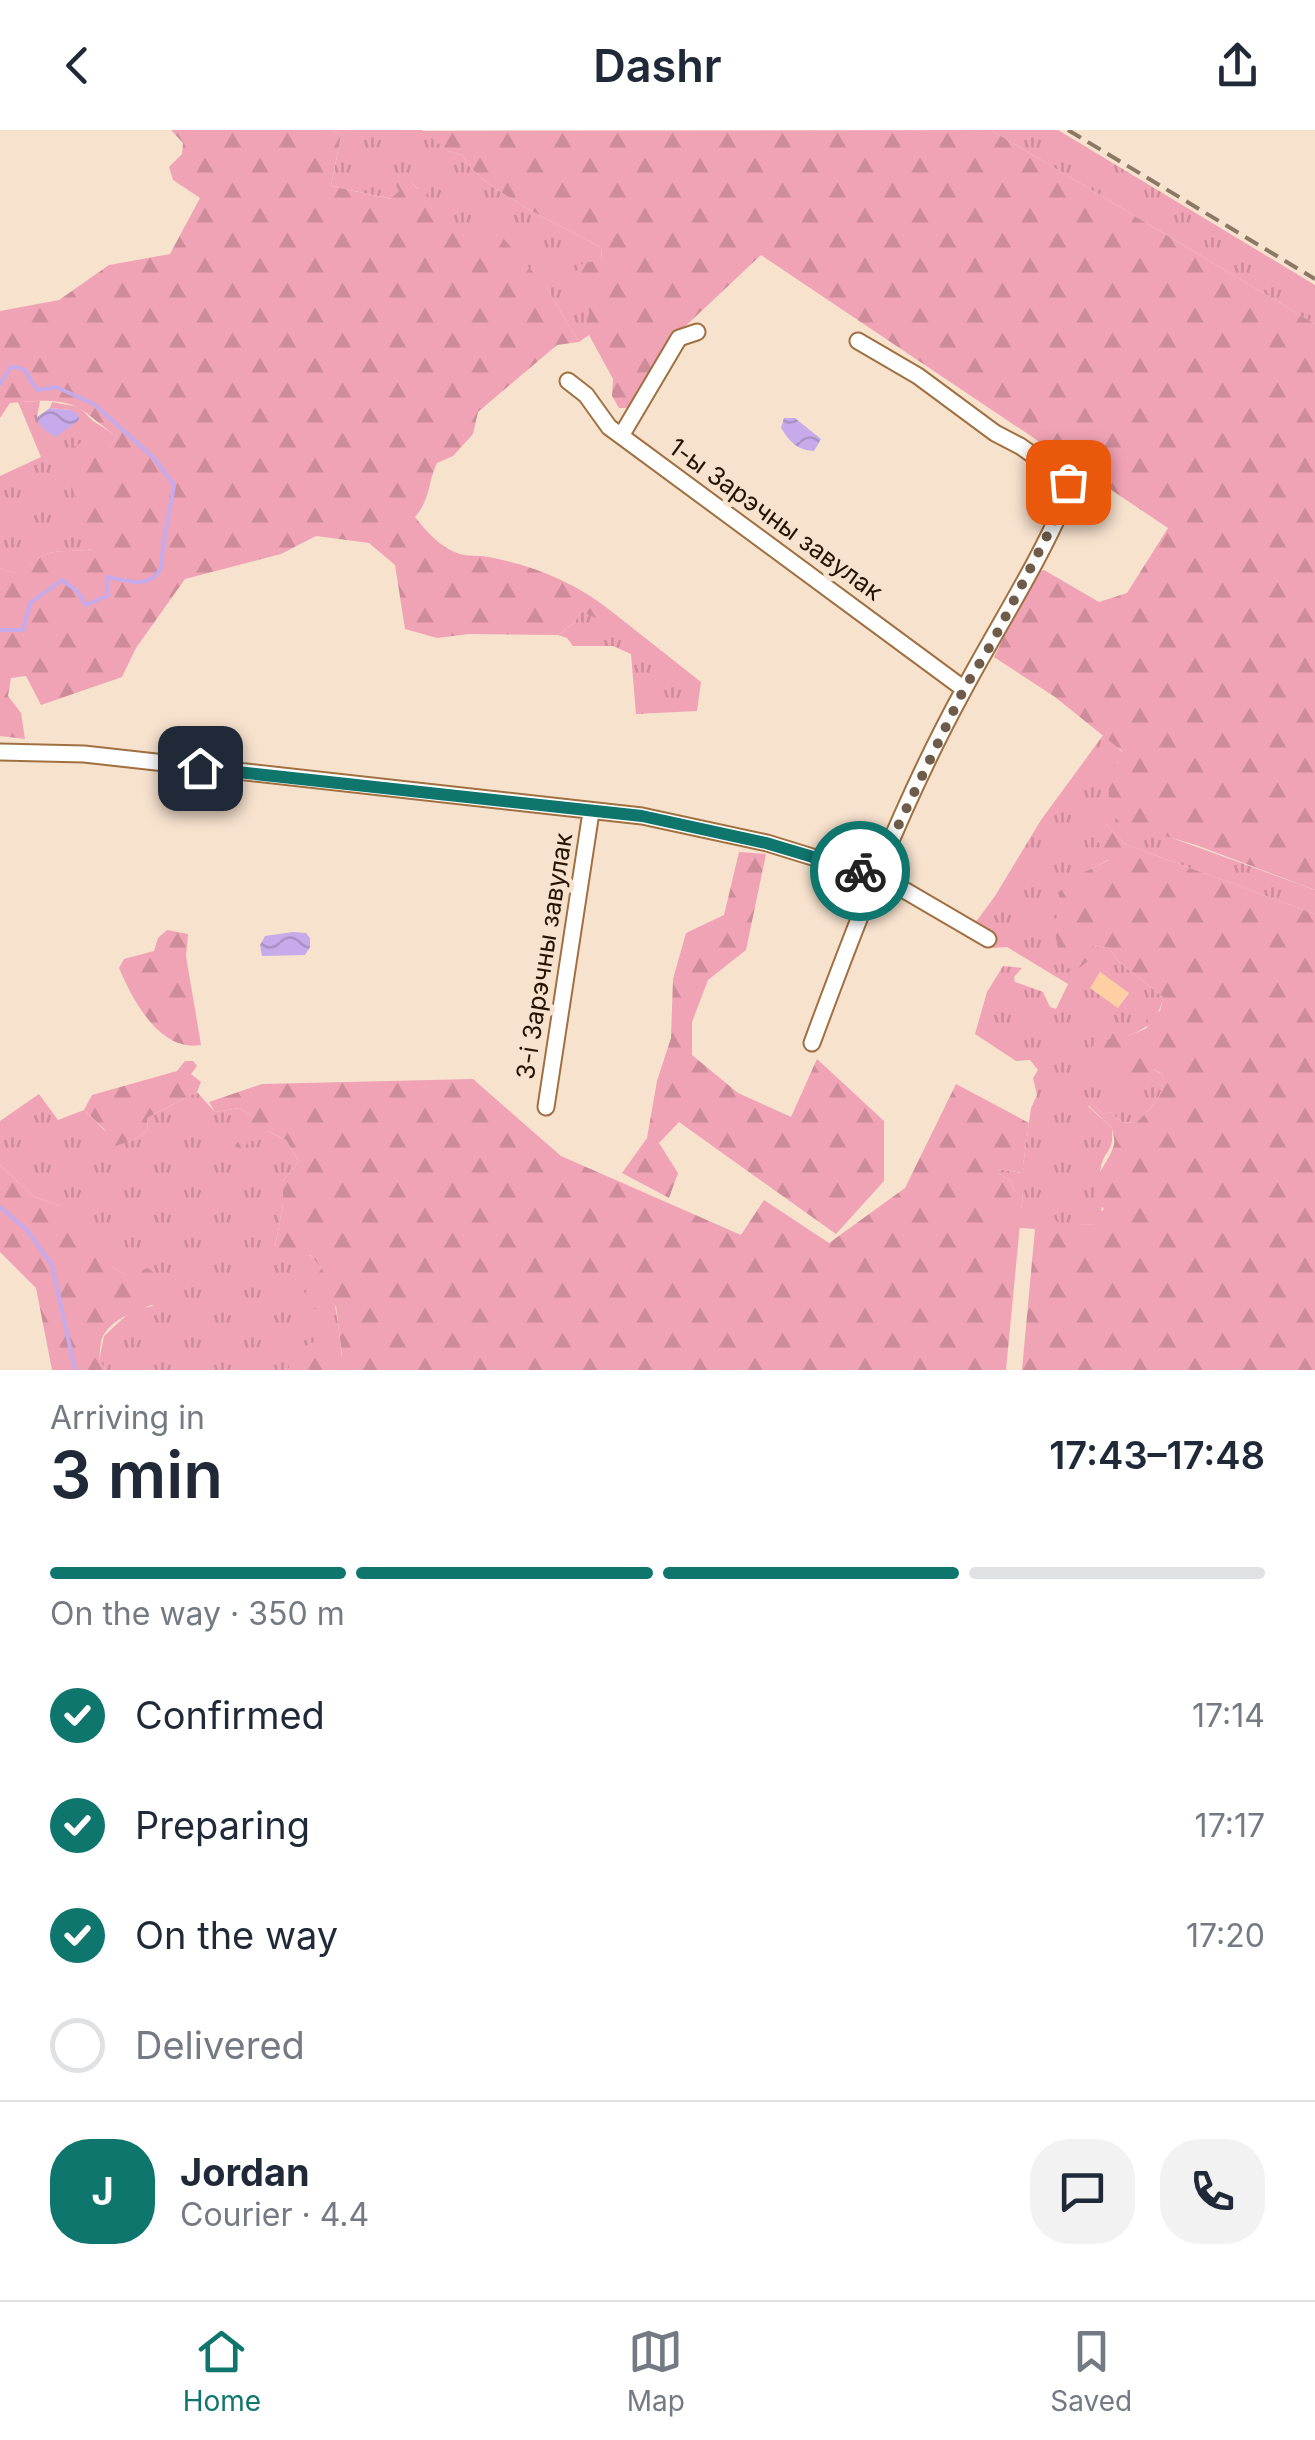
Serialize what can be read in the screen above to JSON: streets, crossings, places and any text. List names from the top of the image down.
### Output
{
  "streets": {
    "street": ["1-ы Зарэчны завулак", "3-і Зарэчны завулак"]
  },
  "page": {
    "header": "Dashr",
    "heading": ["3 min", "Arriving in", "17:43–17:48"],
    "panel": ["Jordan", "Courier · 4.4"],
    "bar": "On the way · 350 m",
    "list": [
      ["Confirmed", "17:14"],
      ["Preparing", "17:17"],
      ["On the way", "17:20"],
      "Delivered"
    ],
    "round": "J",
    "tabs": ["Home", "Map", "Saved"]
  }
}
